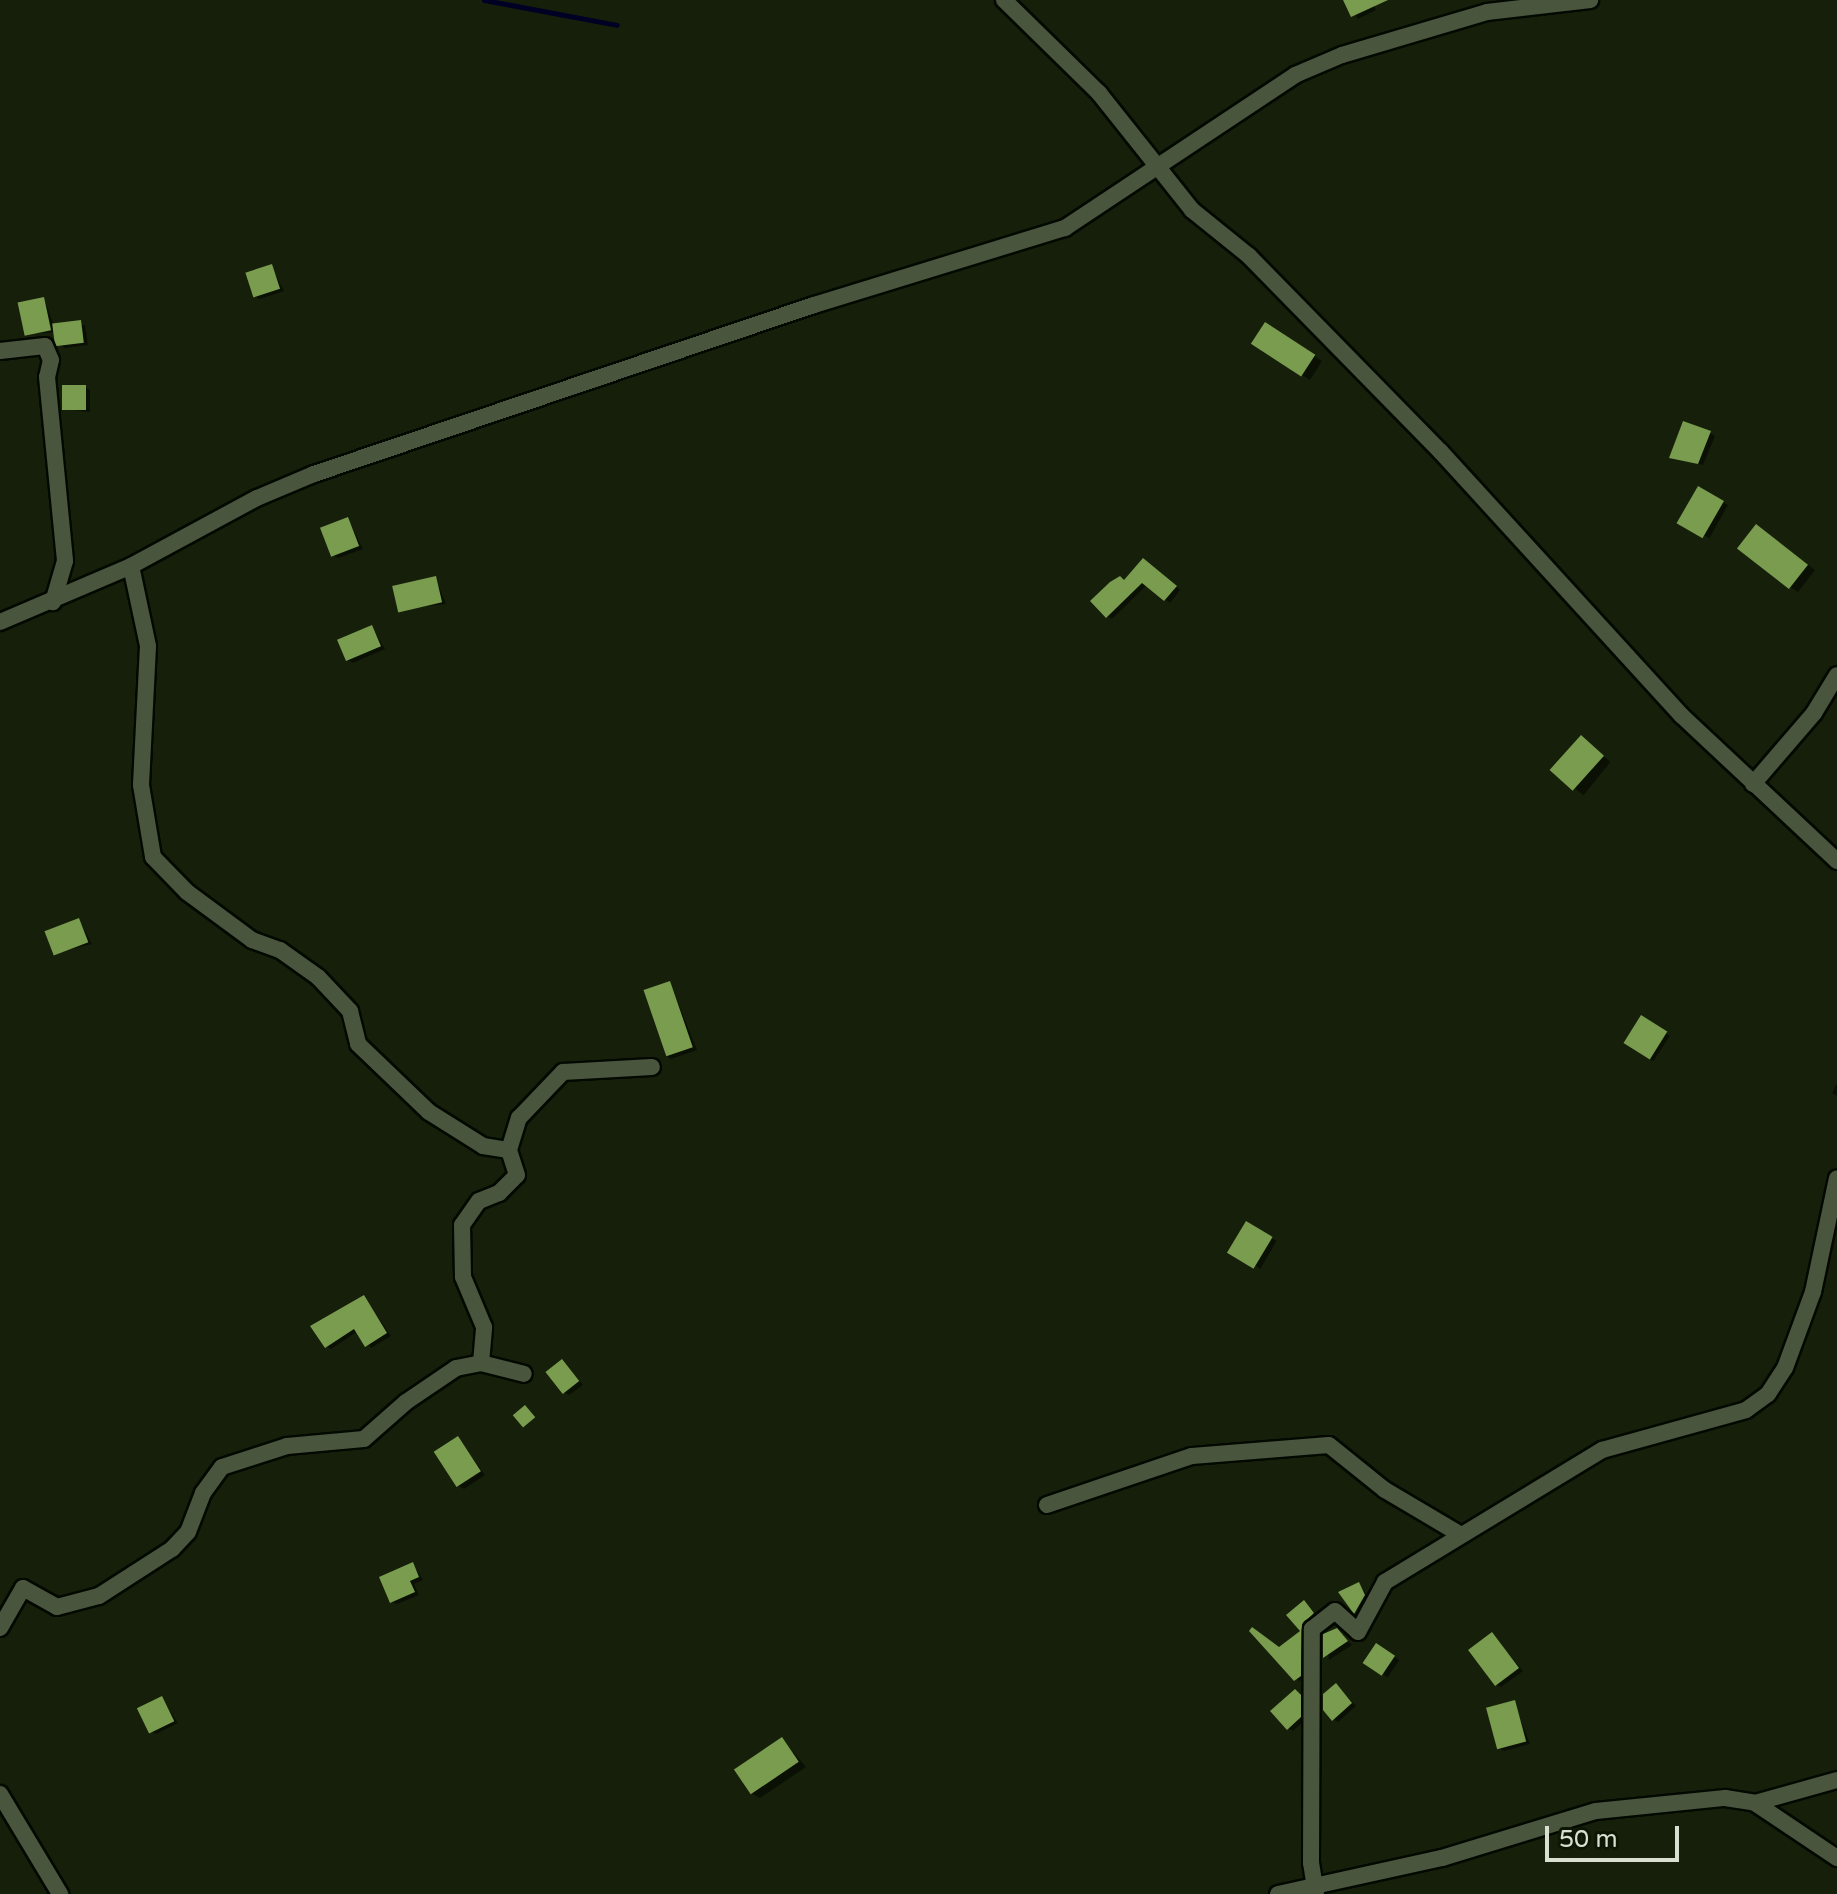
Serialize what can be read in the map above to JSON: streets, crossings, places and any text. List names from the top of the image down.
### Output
{
  "scale_bar": "50 m"
}
